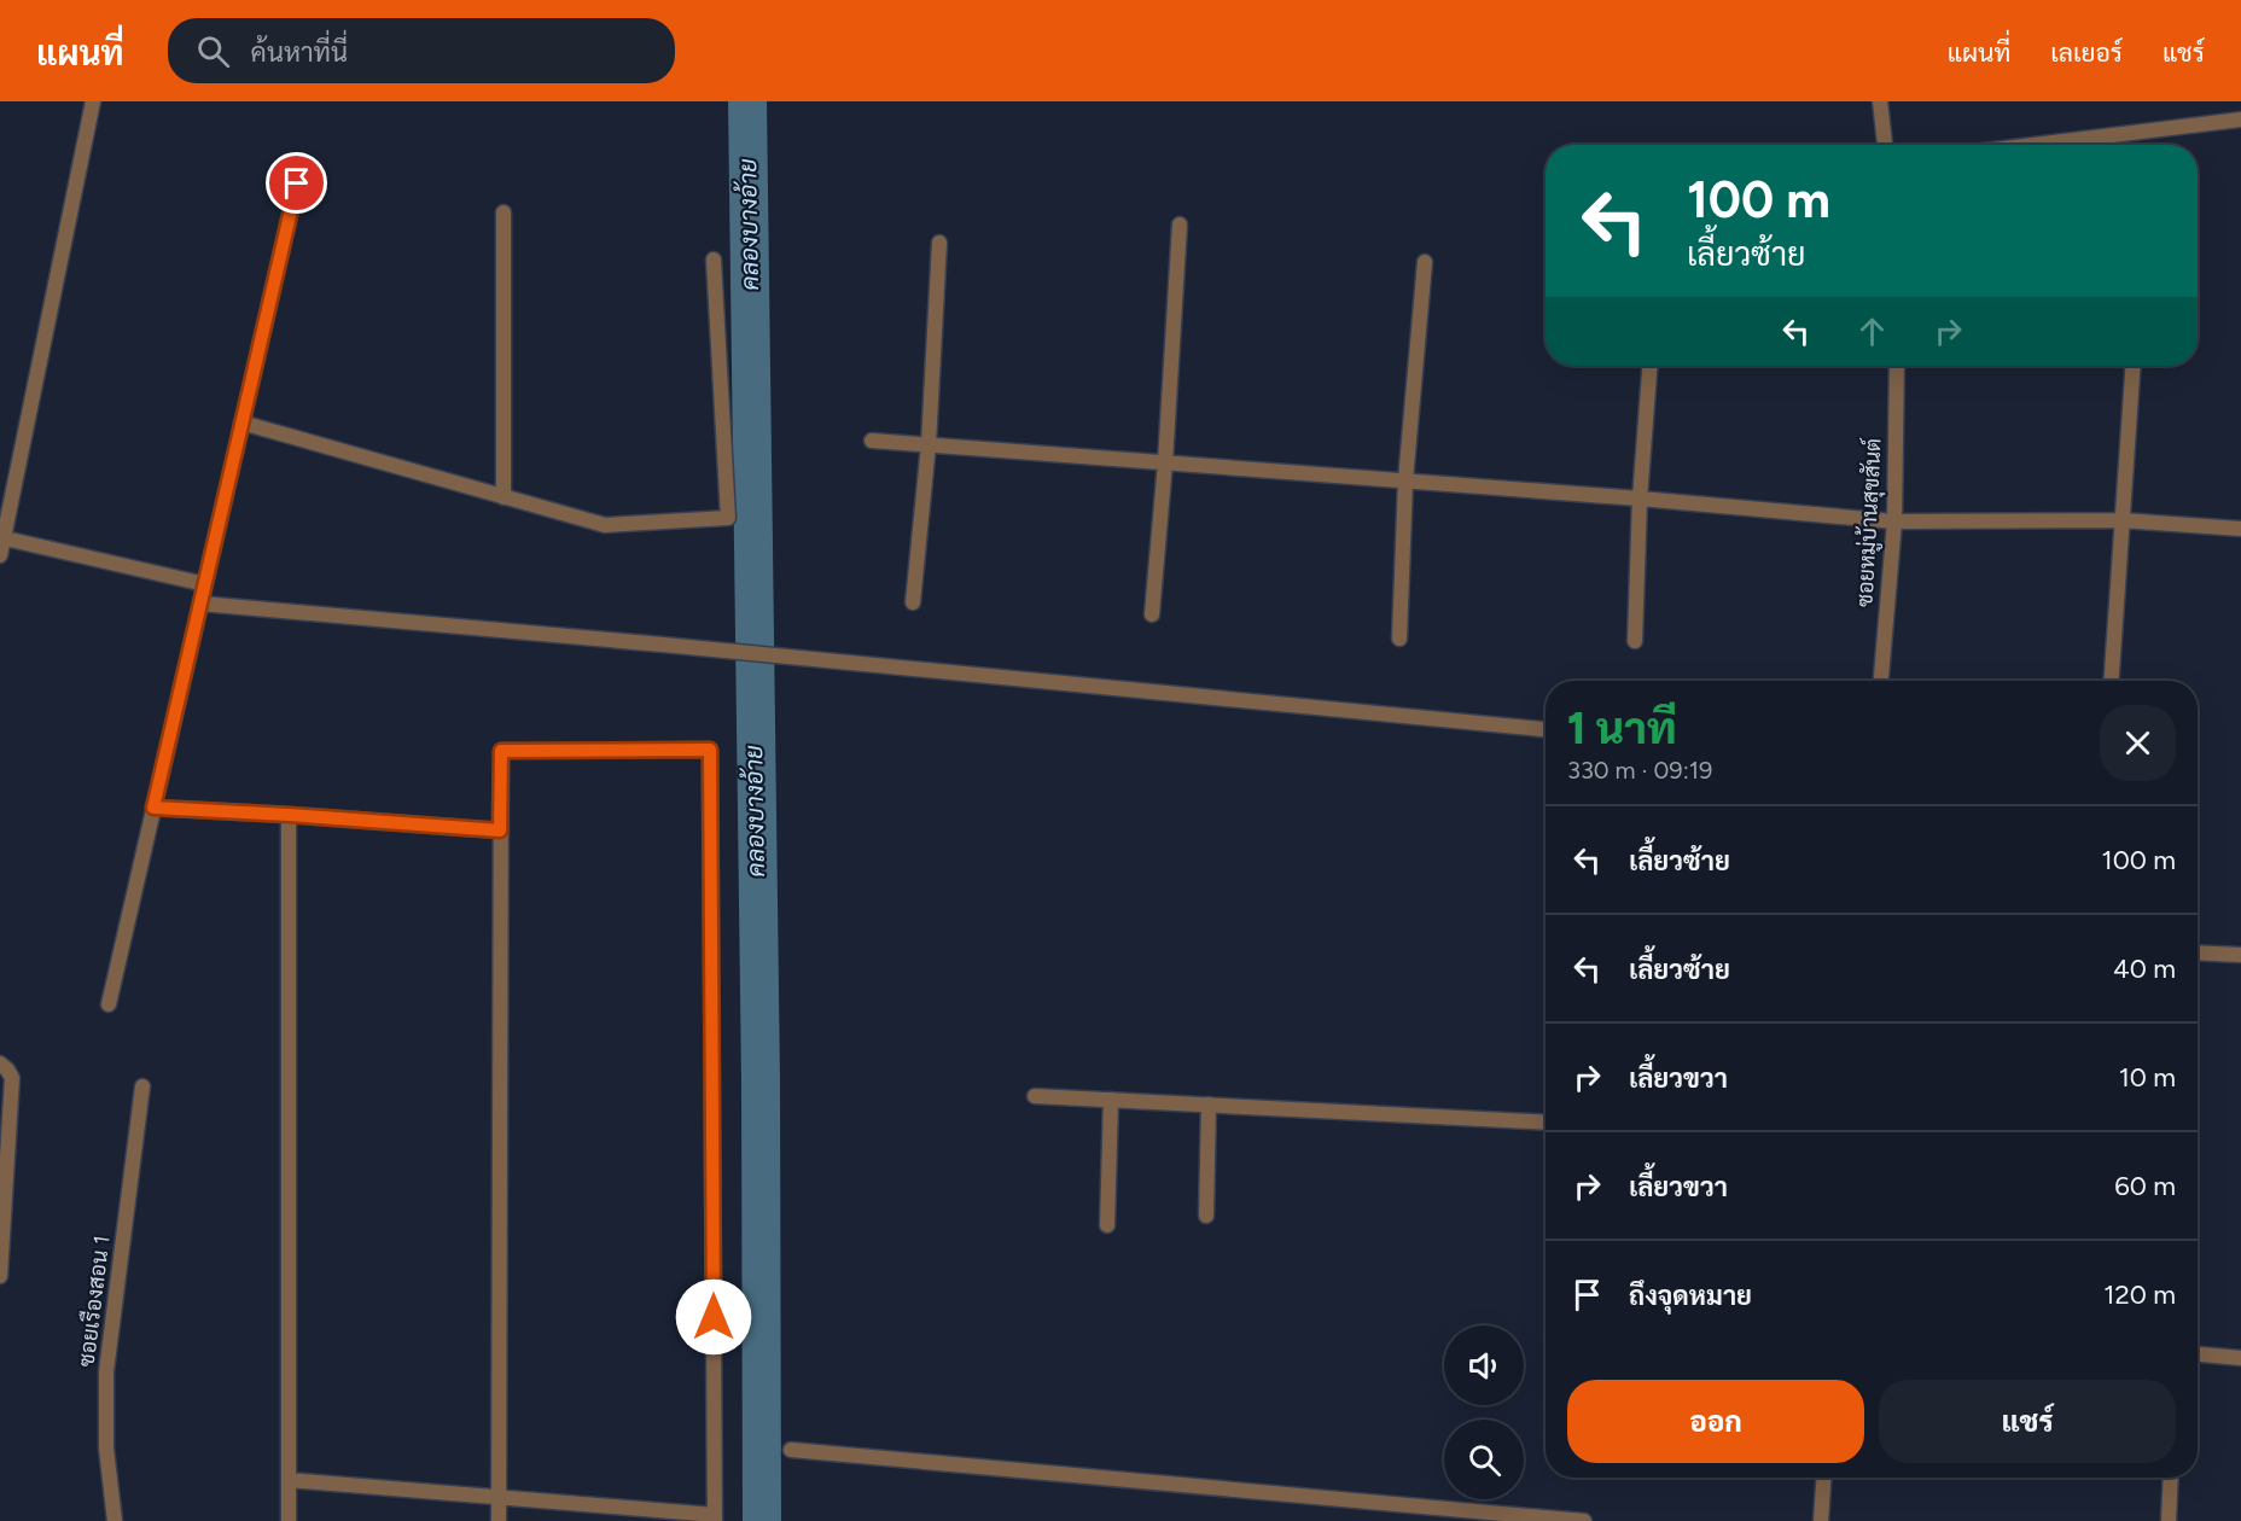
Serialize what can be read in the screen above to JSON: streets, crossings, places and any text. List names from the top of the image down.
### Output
{
  "streets": {
    "street": ["ซอยหมู่บ้านสุขสันต์", "ซอยเรืองสอน 1"]
  },
  "water": ["คลองบางอ้าย"],
  "page": {
    "header": "แผนที่",
    "search": "ค้นหาที่นี่",
    "nav": ["แผนที่", "เลเยอร์", "แชร์"],
    "turn": ["100 m", "เลี้ยวซ้าย"],
    "heading": ["1 นาที", "330 m · 09:19"],
    "list": [
      {
        "name": "เลี้ยวซ้าย",
        "value": "100 m"
      },
      {
        "name": "เลี้ยวซ้าย",
        "value": "40 m"
      },
      {
        "name": "เลี้ยวขวา",
        "value": "10 m"
      },
      {
        "name": "เลี้ยวขวา",
        "value": "60 m"
      },
      {
        "name": "ถึงจุดหมาย",
        "value": "120 m"
      }
    ],
    "buttons": ["ออก", "แชร์"]
  }
}
